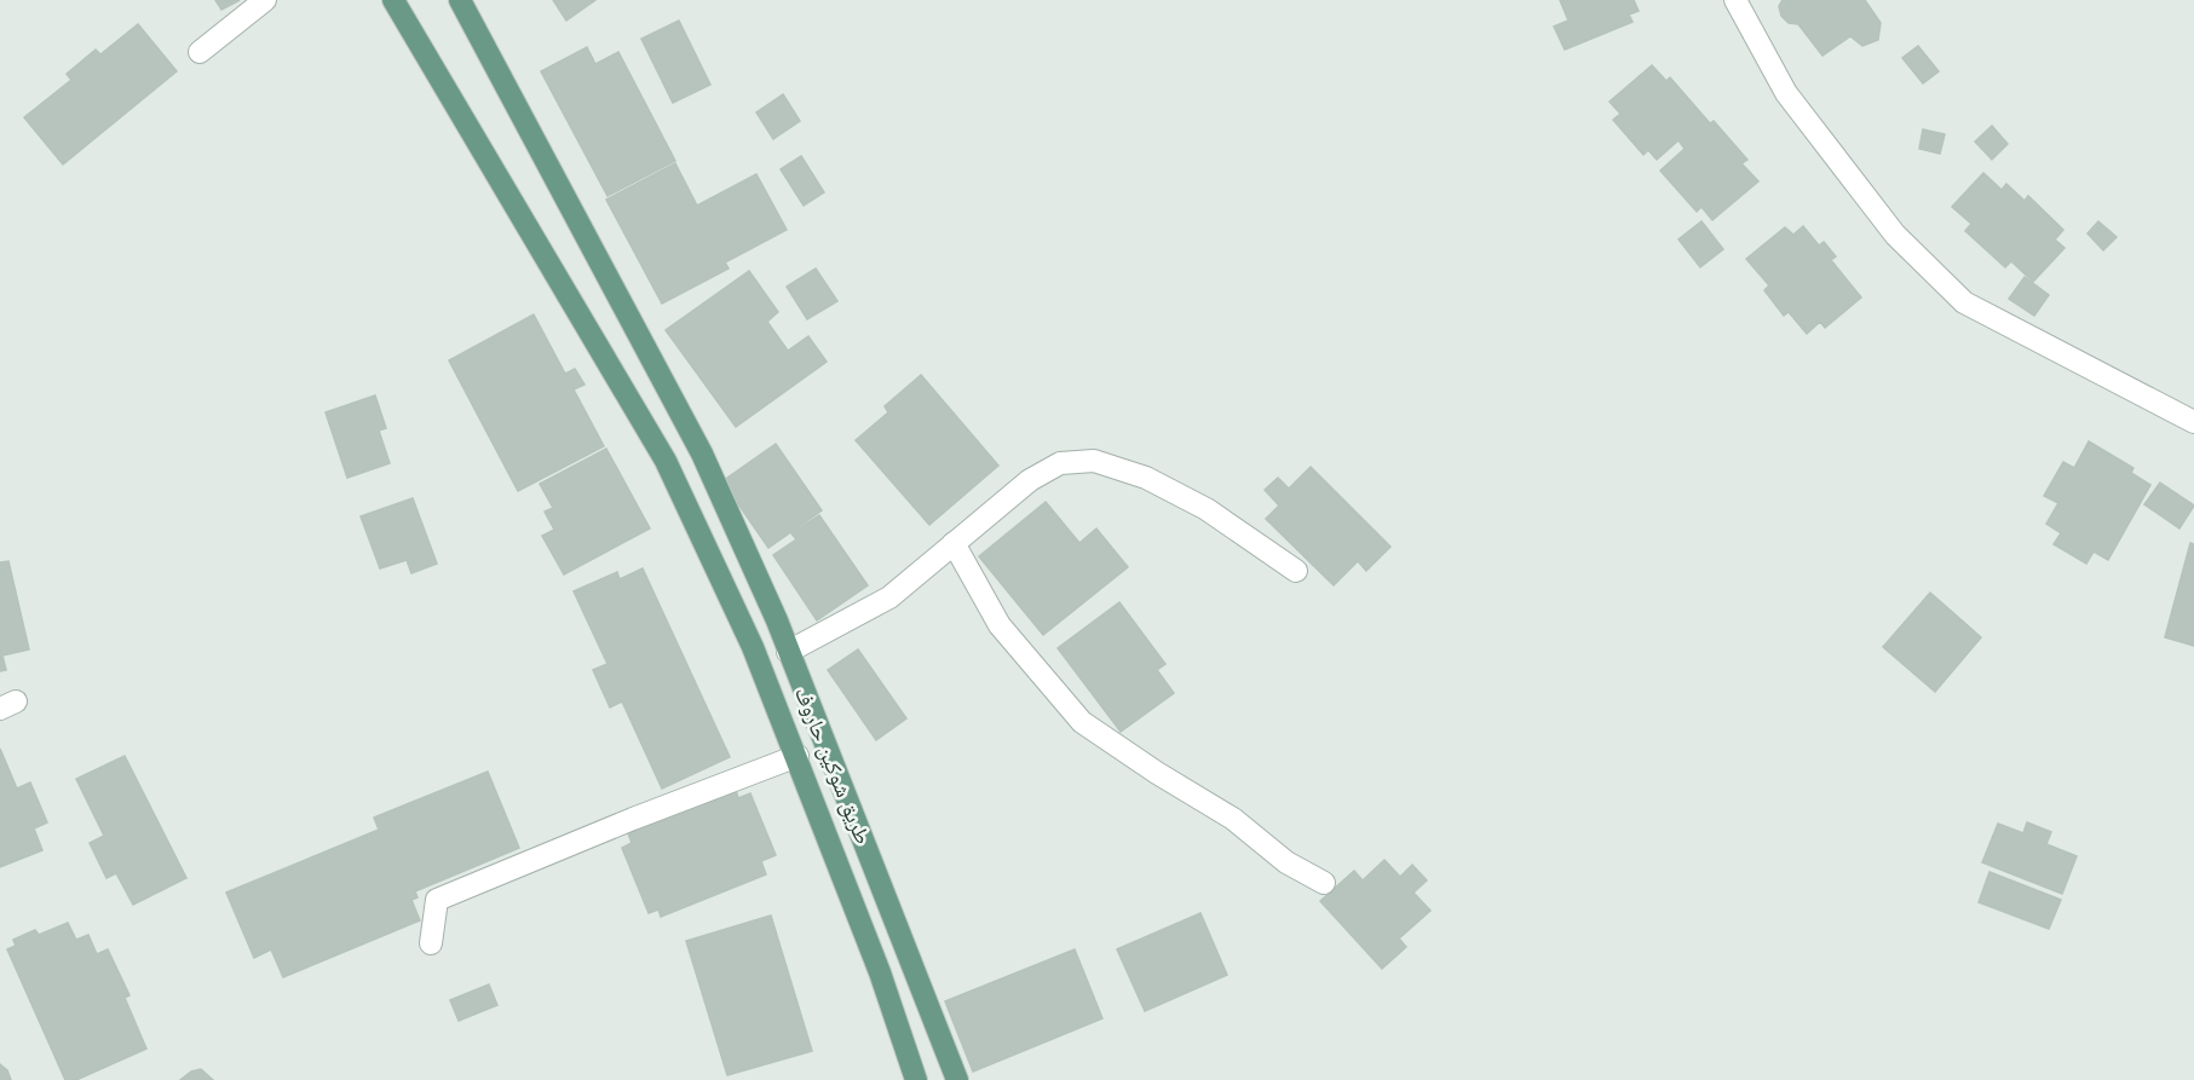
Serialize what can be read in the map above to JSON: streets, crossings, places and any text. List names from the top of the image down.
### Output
{
  "streets": {
    "main road": ["طريق شوكين حاروف"]
  }
}
